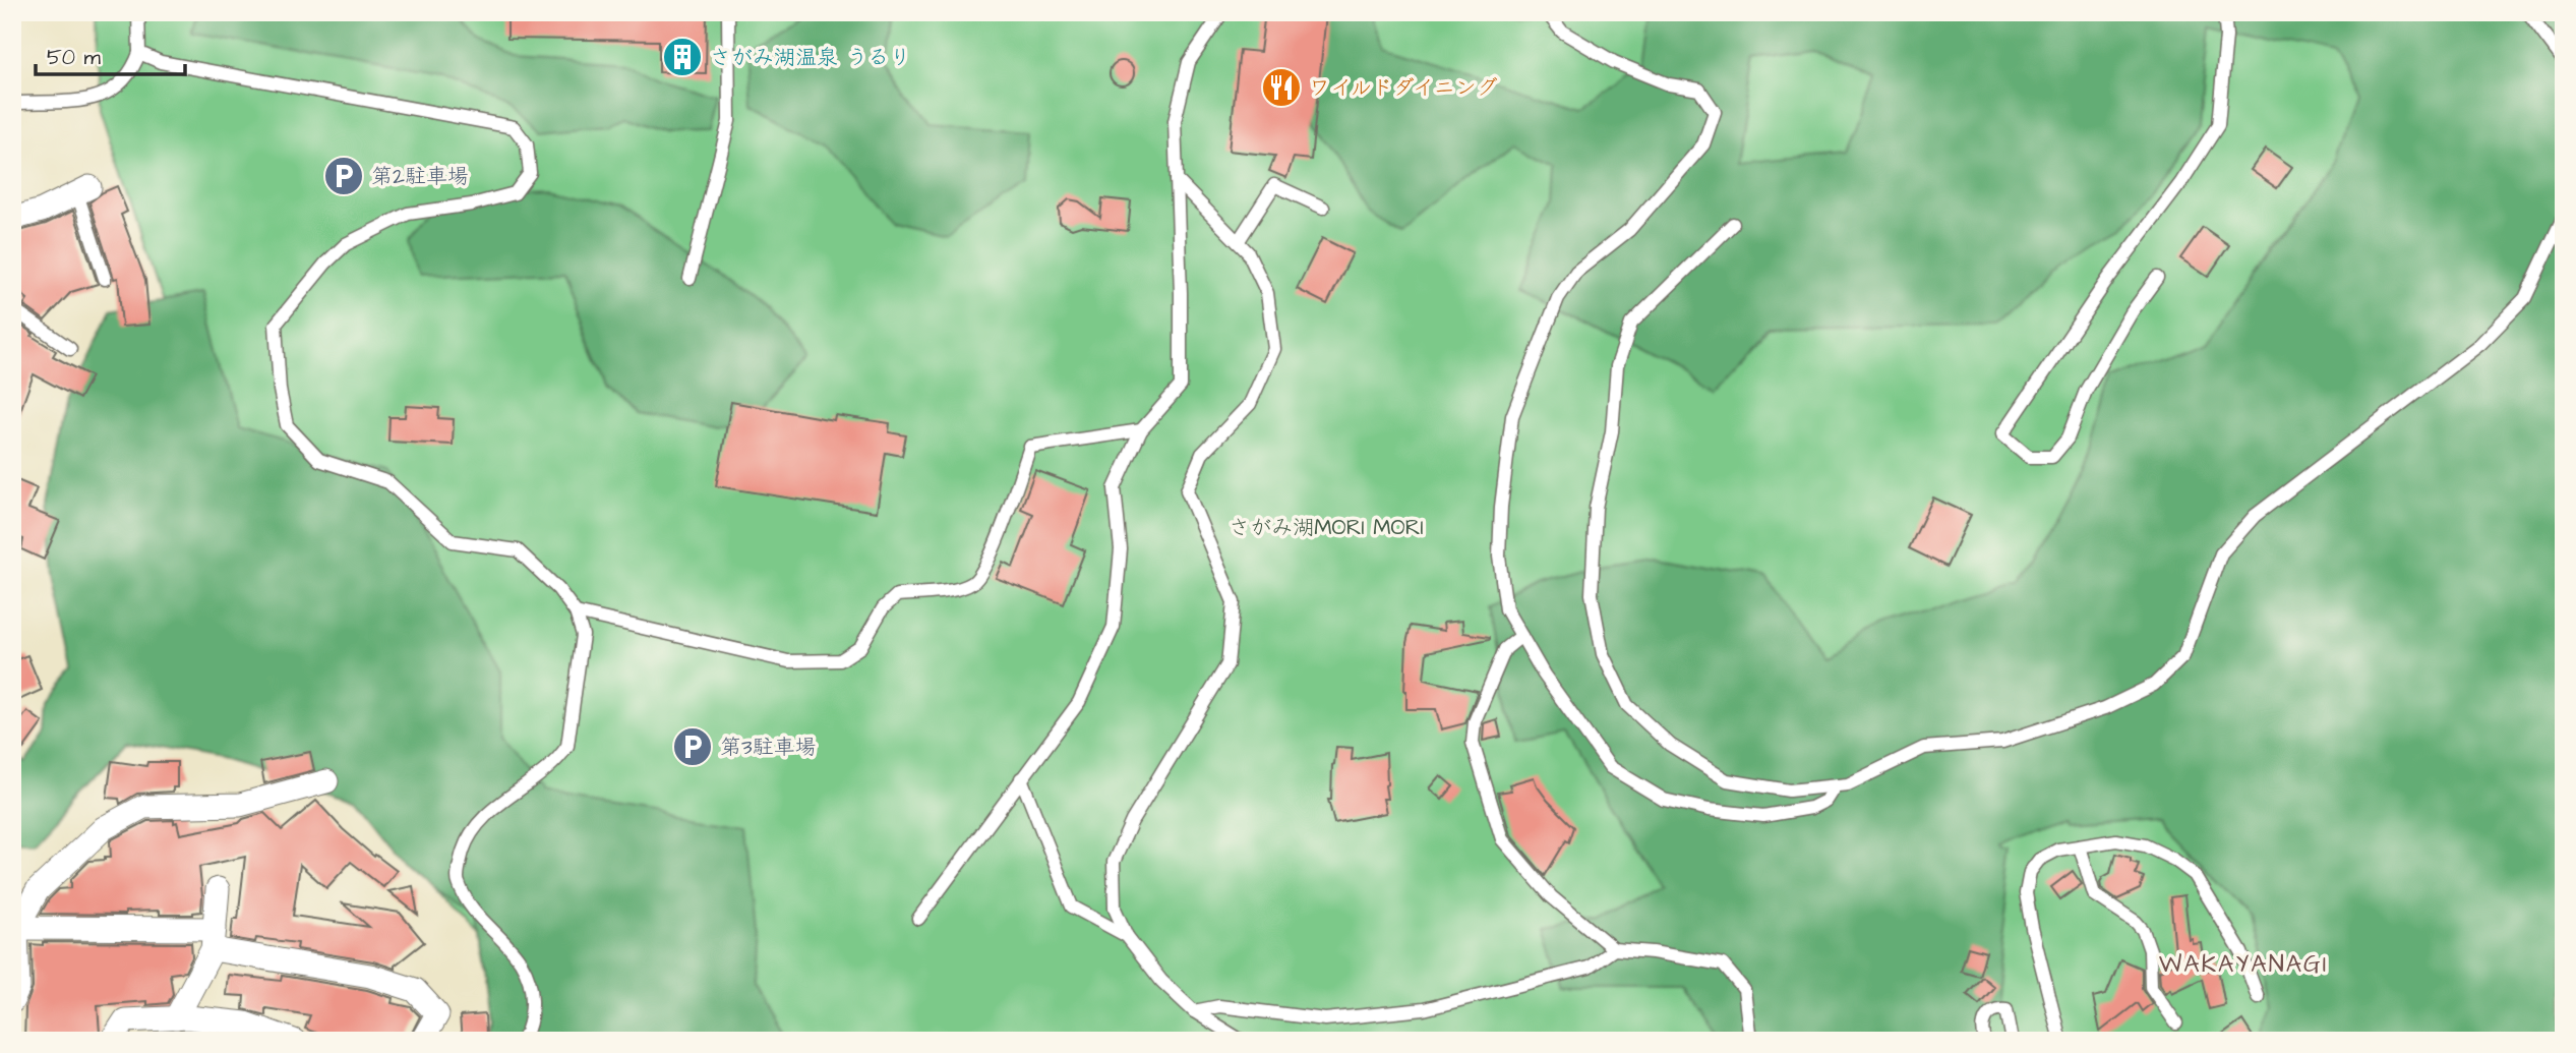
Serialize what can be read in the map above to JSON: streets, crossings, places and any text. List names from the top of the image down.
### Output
{
  "districts": ["WAKAYANAGI"],
  "parks": ["さがみ湖MORI MORI"],
  "places": {
    "building": ["さがみ湖温泉 うるり"],
    "restaurant": ["ワイルドダイニング"],
    "parking": ["第2駐車場", "第3駐車場"]
  },
  "scale_bar": "50 m"
}
